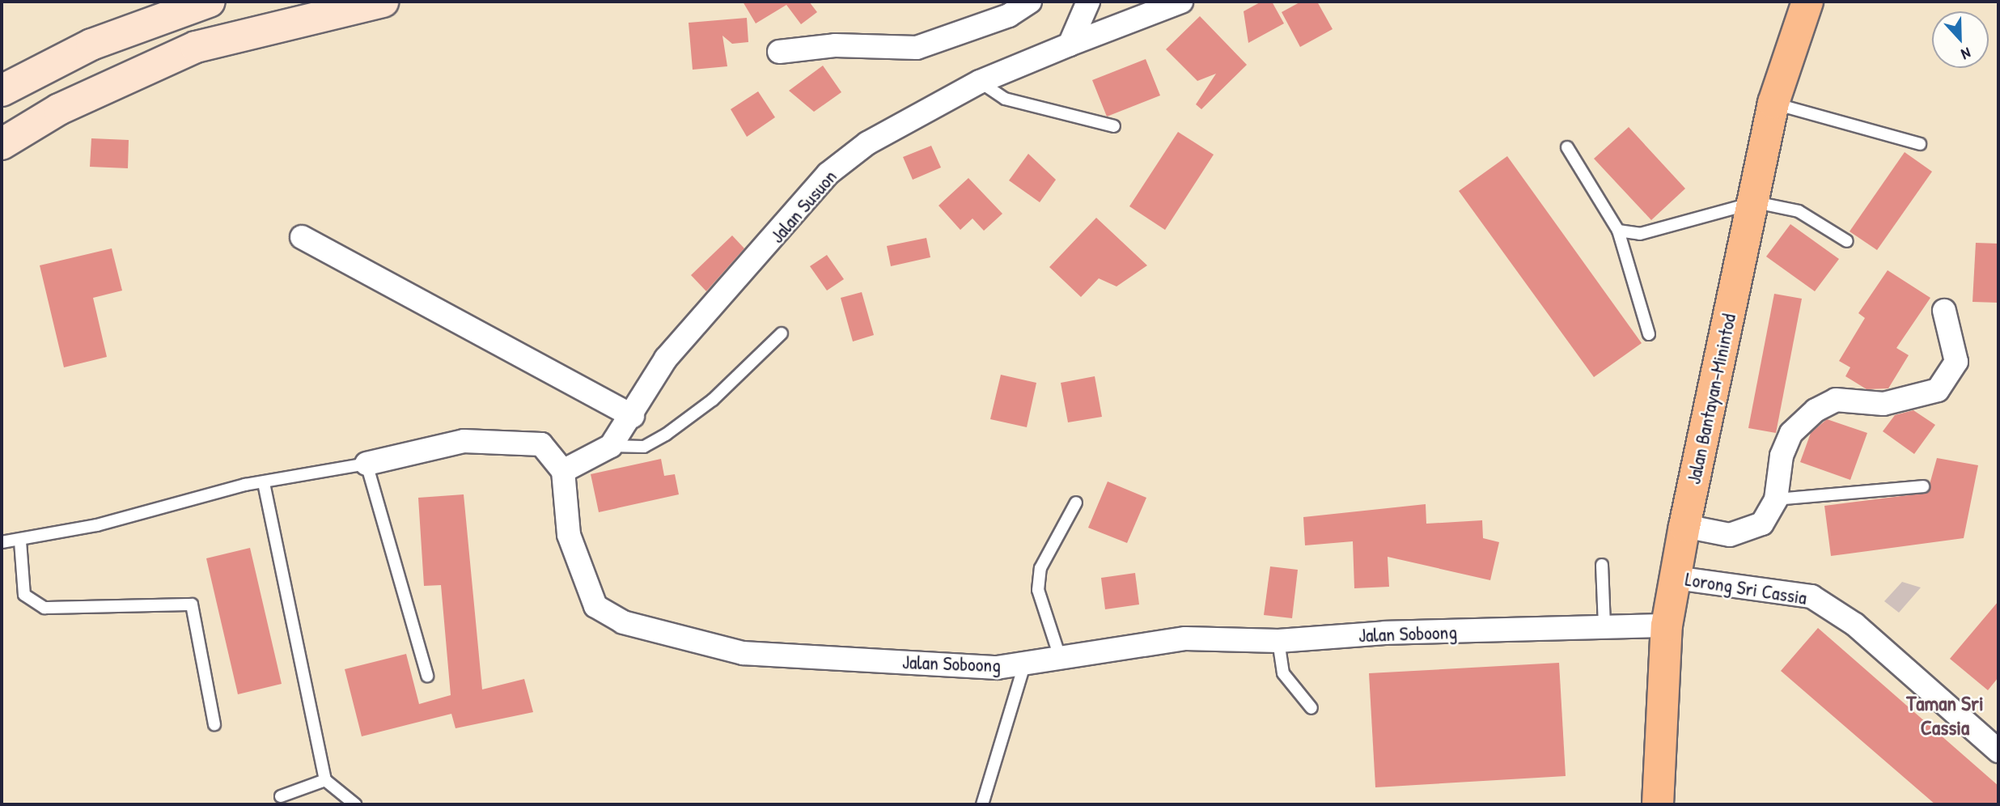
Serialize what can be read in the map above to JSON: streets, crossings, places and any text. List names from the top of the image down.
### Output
{
  "streets": {
    "main road": ["Jalan Bantayan-Minintod"],
    "street": ["Jalan Susuon", "Lorong Sri Cassia", "Jalan Soboong"]
  },
  "crossings": [
    ["Jalan Susuon", "Jalan Soboong"],
    ["Jalan Bantayan-Minintod", "Lorong Sri Cassia"],
    ["Jalan Bantayan-Minintod", "Jalan Soboong"]
  ],
  "districts": ["Taman Sri Cassia"],
  "north": "bottom"
}
